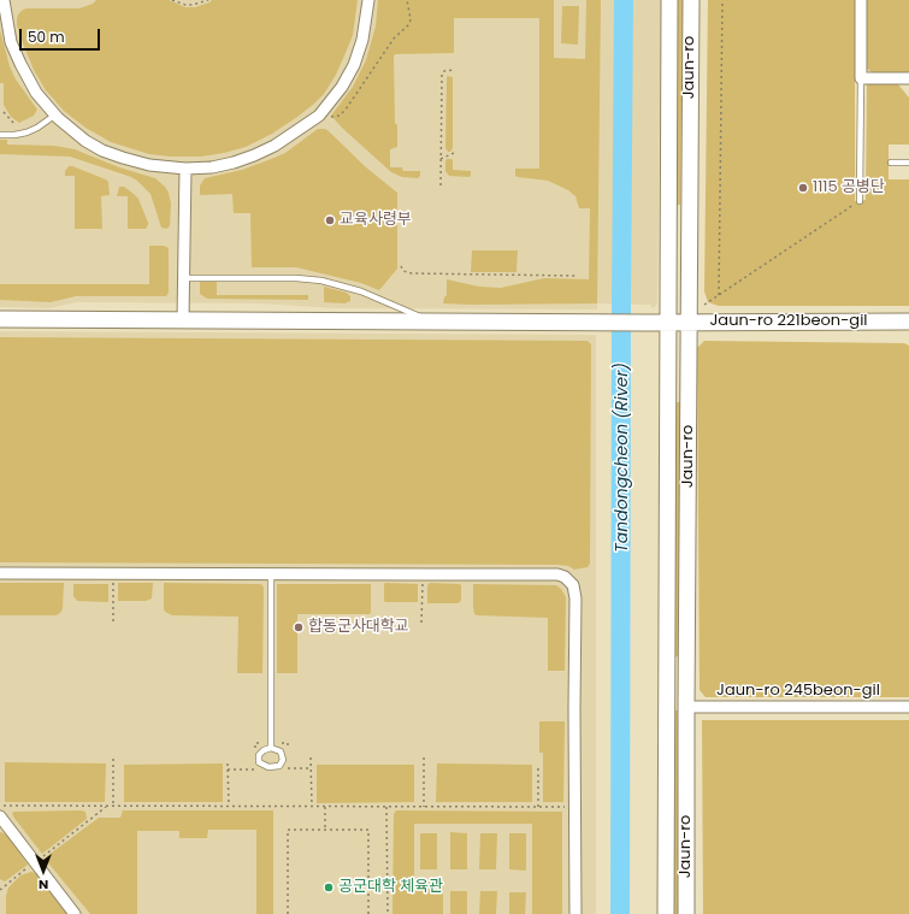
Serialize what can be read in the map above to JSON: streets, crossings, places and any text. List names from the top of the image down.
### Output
{
  "streets": {
    "street": ["Jaun-ro", "Jaun-ro 221beon-gil", "Jaun-ro 245beon-gil"]
  },
  "crossings": [
    ["Jaun-ro", "Jaun-ro 221beon-gil"],
    ["Jaun-ro", "Jaun-ro 245beon-gil"]
  ],
  "water": ["Tandongcheon (River)"],
  "places": [
    "1115 공병단",
    "교육사령부",
    "합동군사대학교",
    "공군대학 체육관"
  ],
  "scale_bar": "50 m",
  "north": "bottom"
}
